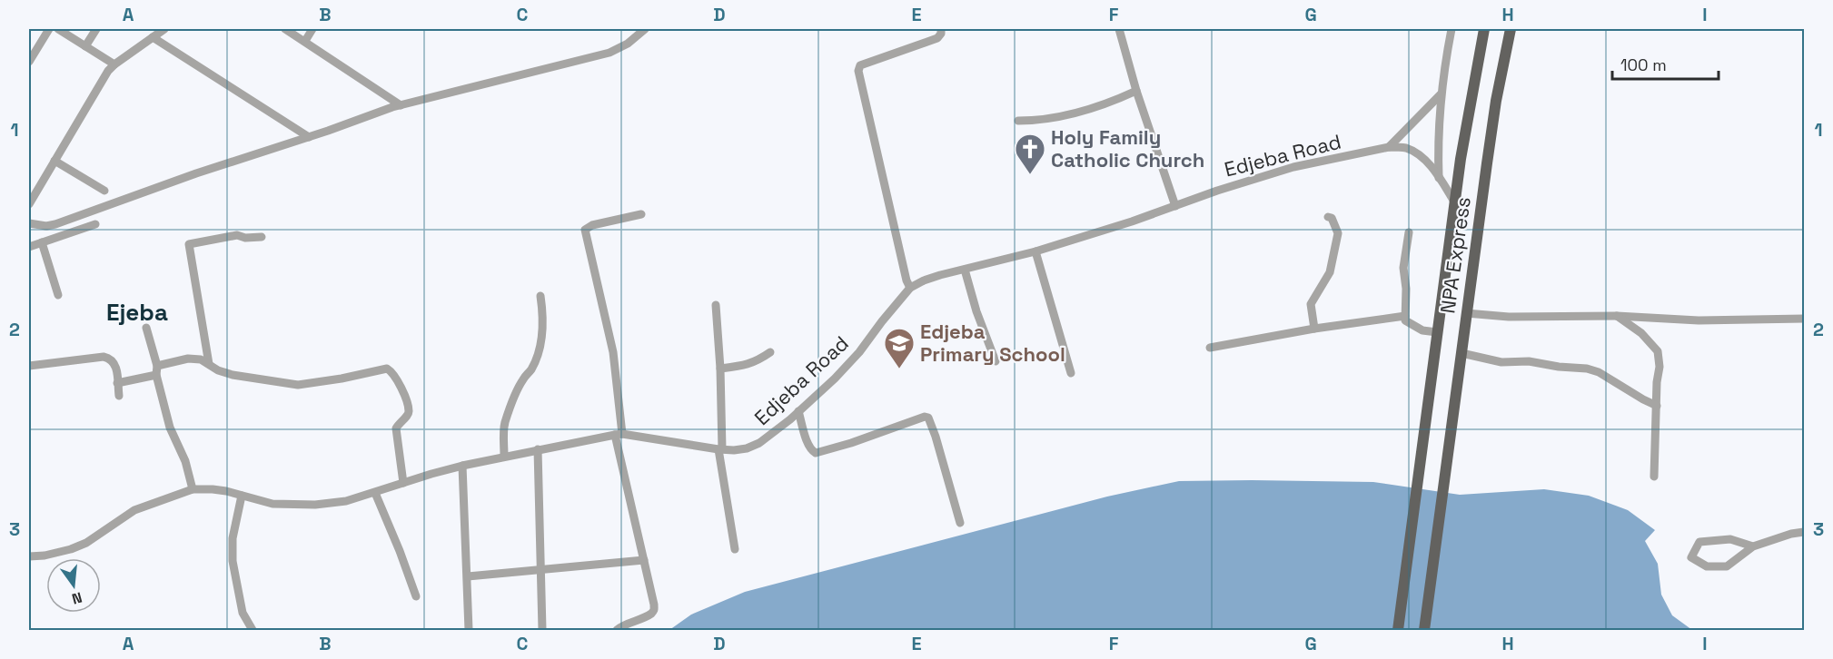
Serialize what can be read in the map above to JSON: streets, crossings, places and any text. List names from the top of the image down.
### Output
{
  "streets": {
    "main road": ["NPA Express"],
    "street": ["Edjeba Road"]
  },
  "crossings": [
    ["Edjeba Road", "NPA Express"]
  ],
  "districts": ["Ejeba"],
  "places": {
    "church": ["Holy Family Catholic Church"],
    "school or university": ["Edjeba Primary School"]
  },
  "scale_bar": "100 m",
  "north": "bottom",
  "grid": {
    "columns": [
      "A",
      "B",
      "C",
      "D",
      "E",
      "F",
      "G",
      "H",
      "I"
    ],
    "rows": ["1", "2", "3"]
  }
}
